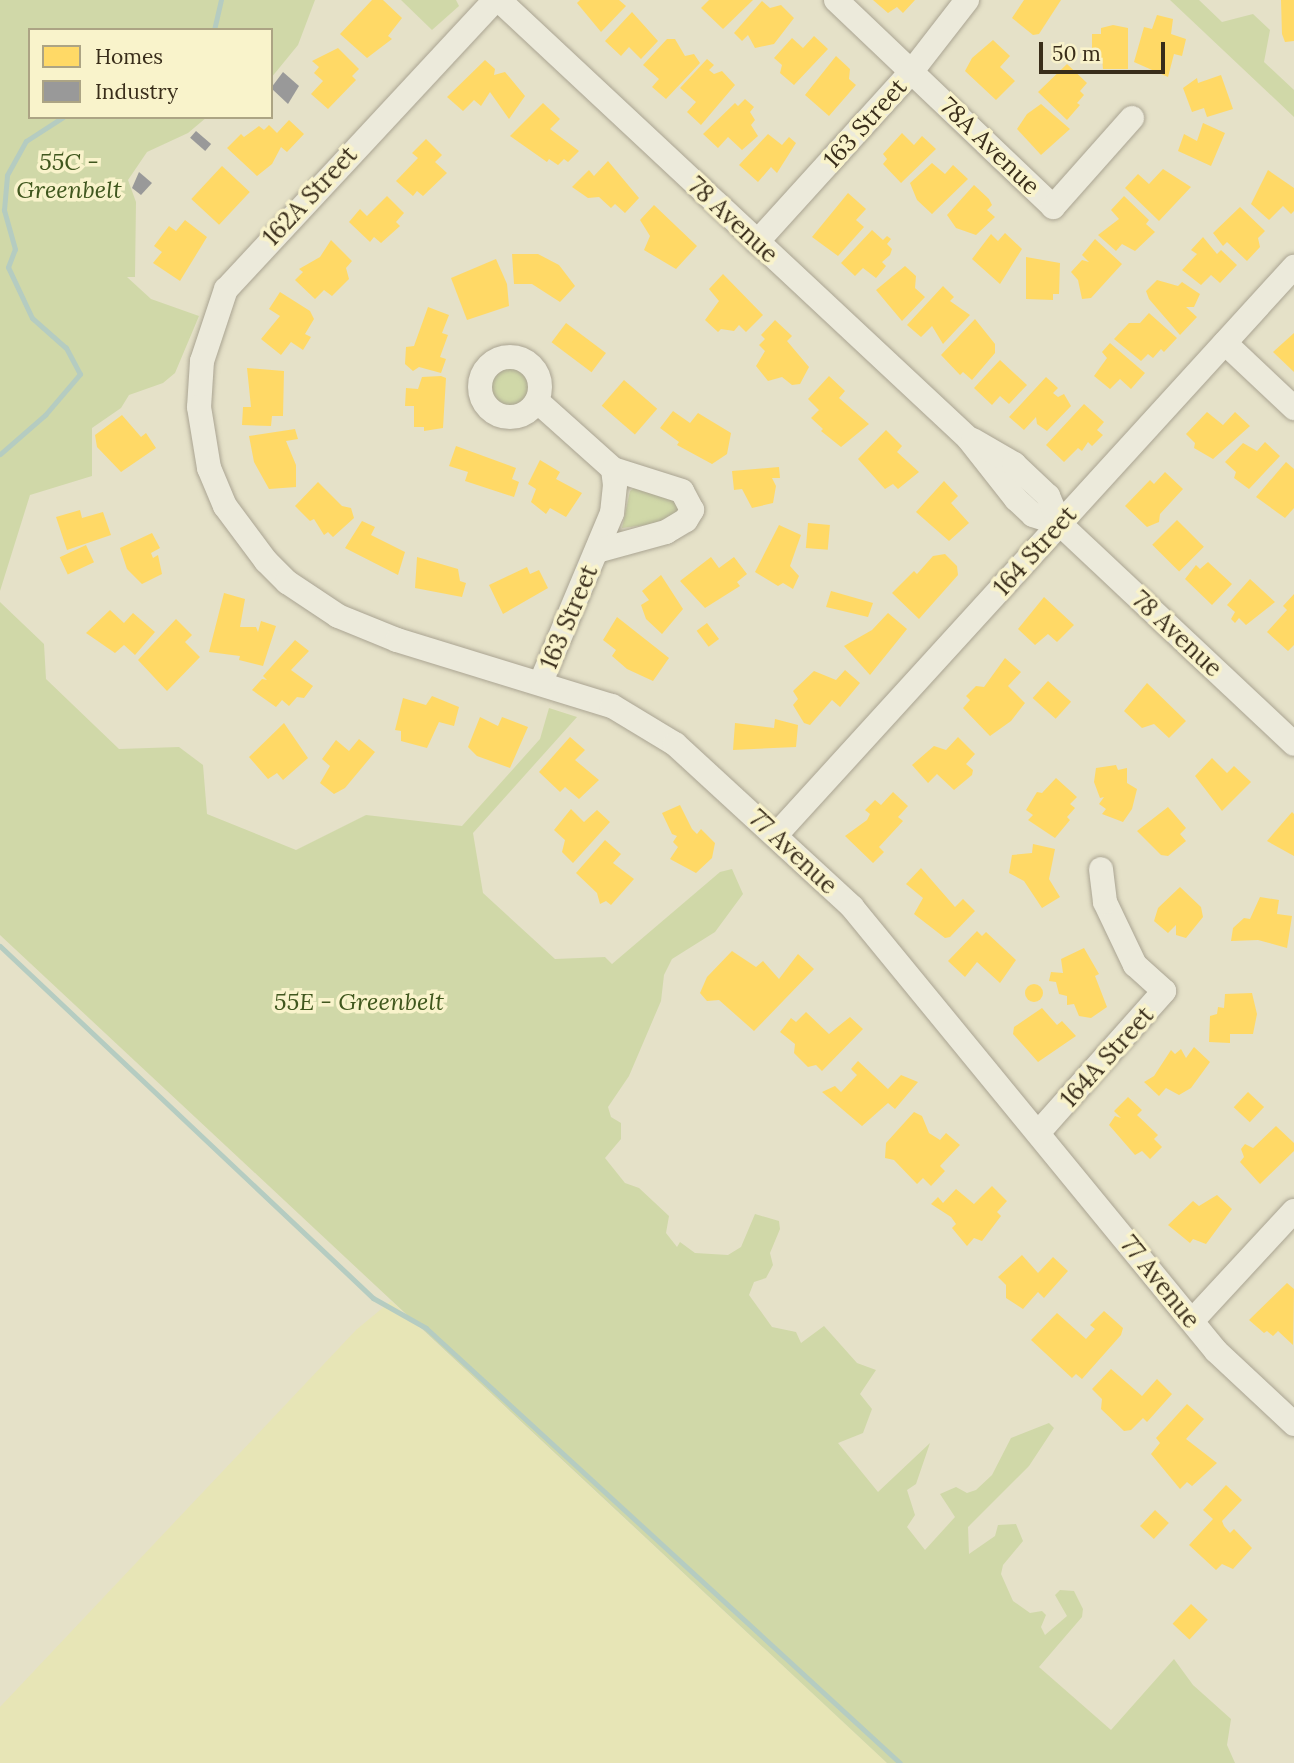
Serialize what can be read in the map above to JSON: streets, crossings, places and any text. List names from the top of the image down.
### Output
{
  "streets": {
    "street": [
      "163 Street",
      "78A Avenue",
      "162A Street",
      "78 Avenue",
      "164 Street",
      "77 Avenue",
      "164A Street"
    ]
  },
  "crossings": [
    ["163 Street", "78A Avenue"],
    ["163 Street", "78 Avenue"],
    ["163 Street", "77 Avenue"],
    ["162A Street", "78 Avenue"],
    ["162A Street", "77 Avenue"],
    ["78 Avenue", "164 Street"],
    ["164 Street", "77 Avenue"],
    ["77 Avenue", "164A Street"]
  ],
  "parks": ["55C - Greenbelt", "55E - Greenbelt"],
  "legend": ["Homes", "Industry"],
  "scale_bar": "50 m"
}
